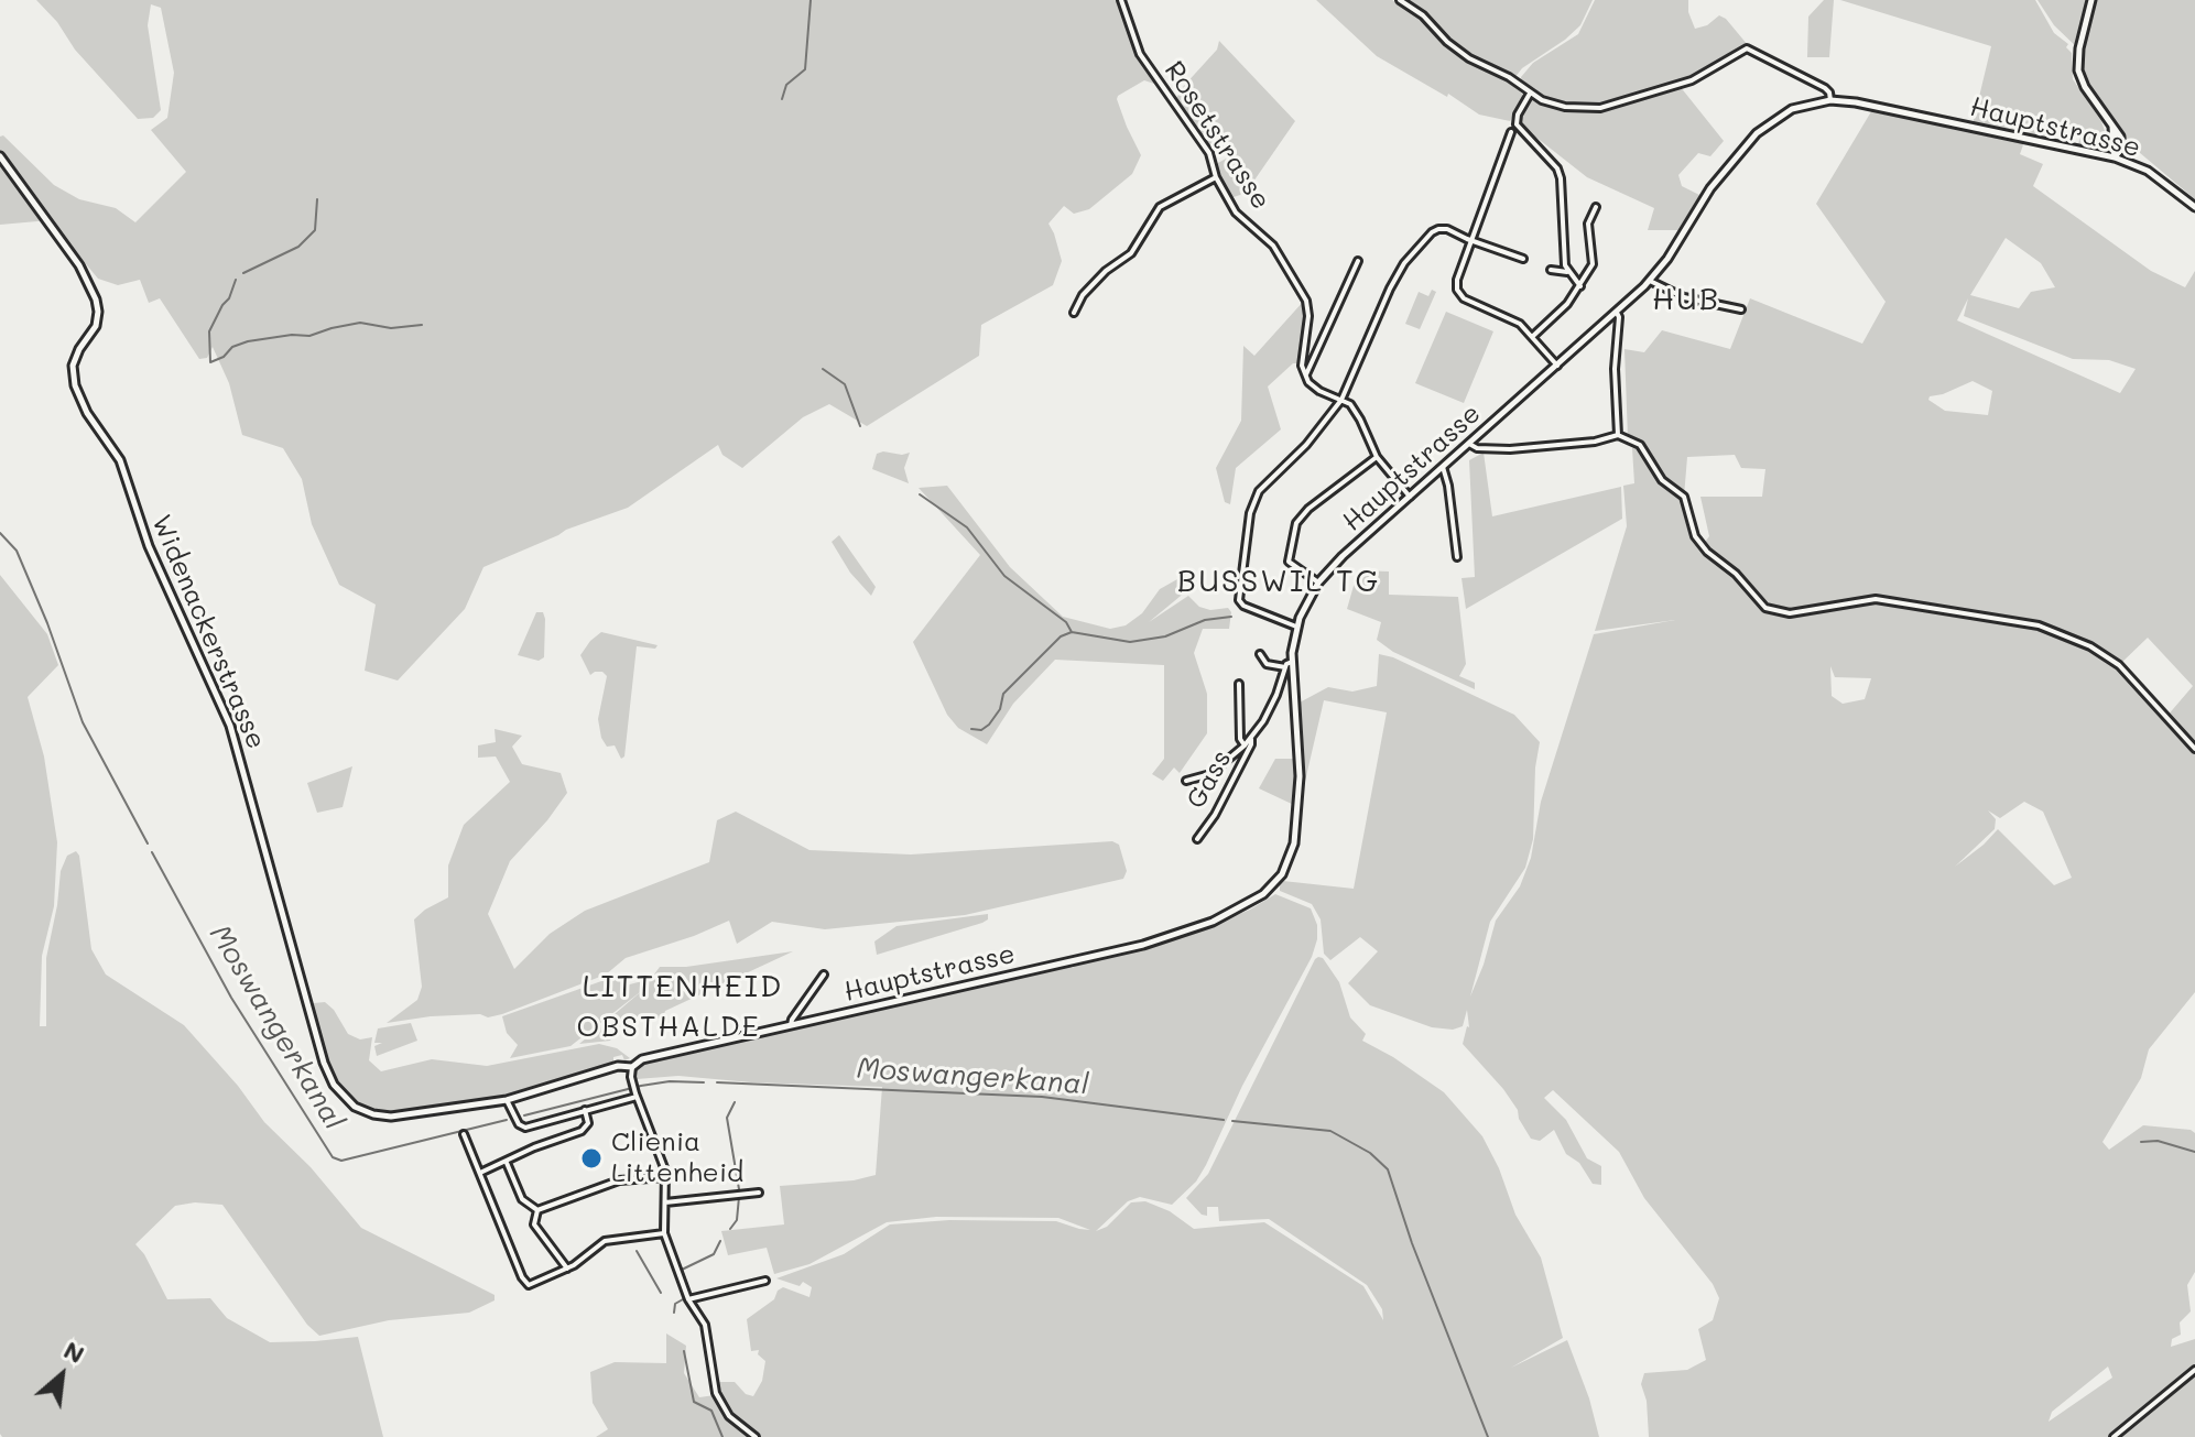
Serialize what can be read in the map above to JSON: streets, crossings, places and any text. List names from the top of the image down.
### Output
{
  "streets": {
    "street": [
      "Hauptstrasse",
      "Rosetstrasse",
      "Widenackerstrasse",
      "Gass"
    ]
  },
  "crossings": [
    ["Hauptstrasse", "Widenackerstrasse"]
  ],
  "districts": [
    "HUB",
    "BUSSWIL TG",
    "LITTENHEID",
    "OBSTHALDE"
  ],
  "water": ["Moswangerkanal"],
  "places": ["Clienia Littenheid"],
  "north": "top right"
}
